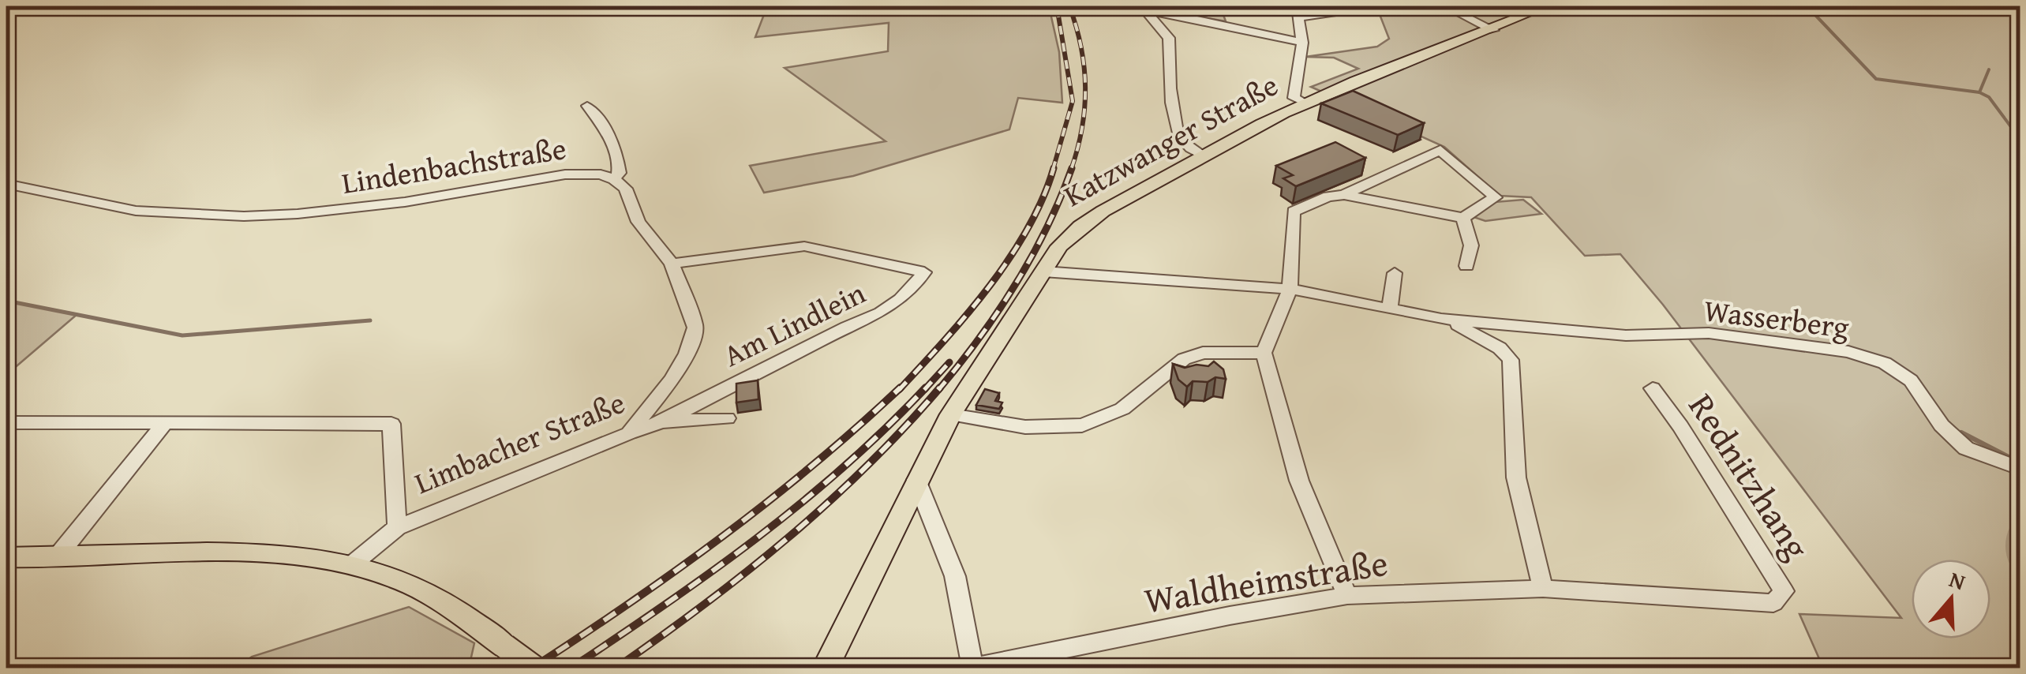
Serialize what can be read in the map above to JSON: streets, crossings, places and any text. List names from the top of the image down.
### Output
{
  "streets": {
    "main road": ["Katzwanger Straße"],
    "street": [
      "Lindenbachstraße",
      "Wasserberg",
      "Am Lindlein",
      "Limbacher Straße",
      "Rednitzhang",
      "Waldheimstraße"
    ]
  },
  "crossings": [
    ["Katzwanger Straße", "Wasserberg"],
    ["Am Lindlein", "Limbacher Straße"],
    ["Rednitzhang", "Waldheimstraße"]
  ],
  "north": "top"
}
